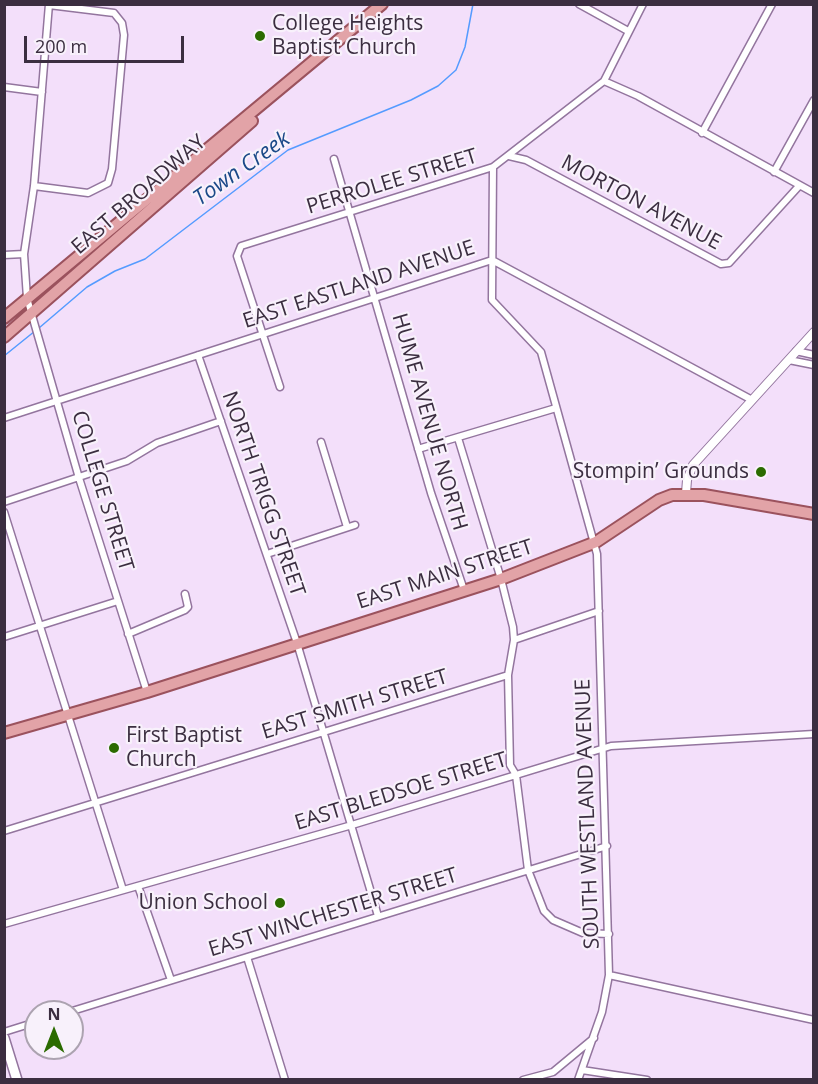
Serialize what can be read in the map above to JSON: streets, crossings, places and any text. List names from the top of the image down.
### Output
{
  "streets": {
    "main road": ["EAST BROADWAY", "EAST MAIN STREET"],
    "street": [
      "PERROLEE STREET",
      "MORTON AVENUE",
      "EAST EASTLAND AVENUE",
      "HUME AVENUE NORTH",
      "COLLEGE STREET",
      "NORTH TRIGG STREET",
      "EAST SMITH STREET",
      "EAST BLEDSOE STREET",
      "SOUTH WESTLAND AVENUE",
      "EAST WINCHESTER STREET"
    ]
  },
  "crossings": [
    ["PERROLEE STREET", "MORTON AVENUE"],
    ["PERROLEE STREET", "EAST EASTLAND AVENUE"],
    ["PERROLEE STREET", "HUME AVENUE NORTH"],
    ["PERROLEE STREET", "SOUTH WESTLAND AVENUE"],
    ["EAST BROADWAY", "COLLEGE STREET"],
    ["EAST EASTLAND AVENUE", "HUME AVENUE NORTH"],
    ["EAST EASTLAND AVENUE", "COLLEGE STREET"],
    ["EAST EASTLAND AVENUE", "NORTH TRIGG STREET"],
    ["EAST EASTLAND AVENUE", "SOUTH WESTLAND AVENUE"],
    ["HUME AVENUE NORTH", "EAST MAIN STREET"],
    ["COLLEGE STREET", "EAST MAIN STREET"],
    ["NORTH TRIGG STREET", "EAST MAIN STREET"],
    ["NORTH TRIGG STREET", "EAST SMITH STREET"],
    ["NORTH TRIGG STREET", "EAST BLEDSOE STREET"],
    ["NORTH TRIGG STREET", "EAST WINCHESTER STREET"],
    ["EAST MAIN STREET", "SOUTH WESTLAND AVENUE"],
    ["EAST BLEDSOE STREET", "SOUTH WESTLAND AVENUE"],
    ["SOUTH WESTLAND AVENUE", "EAST WINCHESTER STREET"]
  ],
  "water": ["Town Creek"],
  "places": [
    "College Heights Baptist Church",
    "Stompin’ Grounds",
    "First Baptist Church",
    "Union School"
  ],
  "scale_bar": "200 m",
  "north": "top"
}
